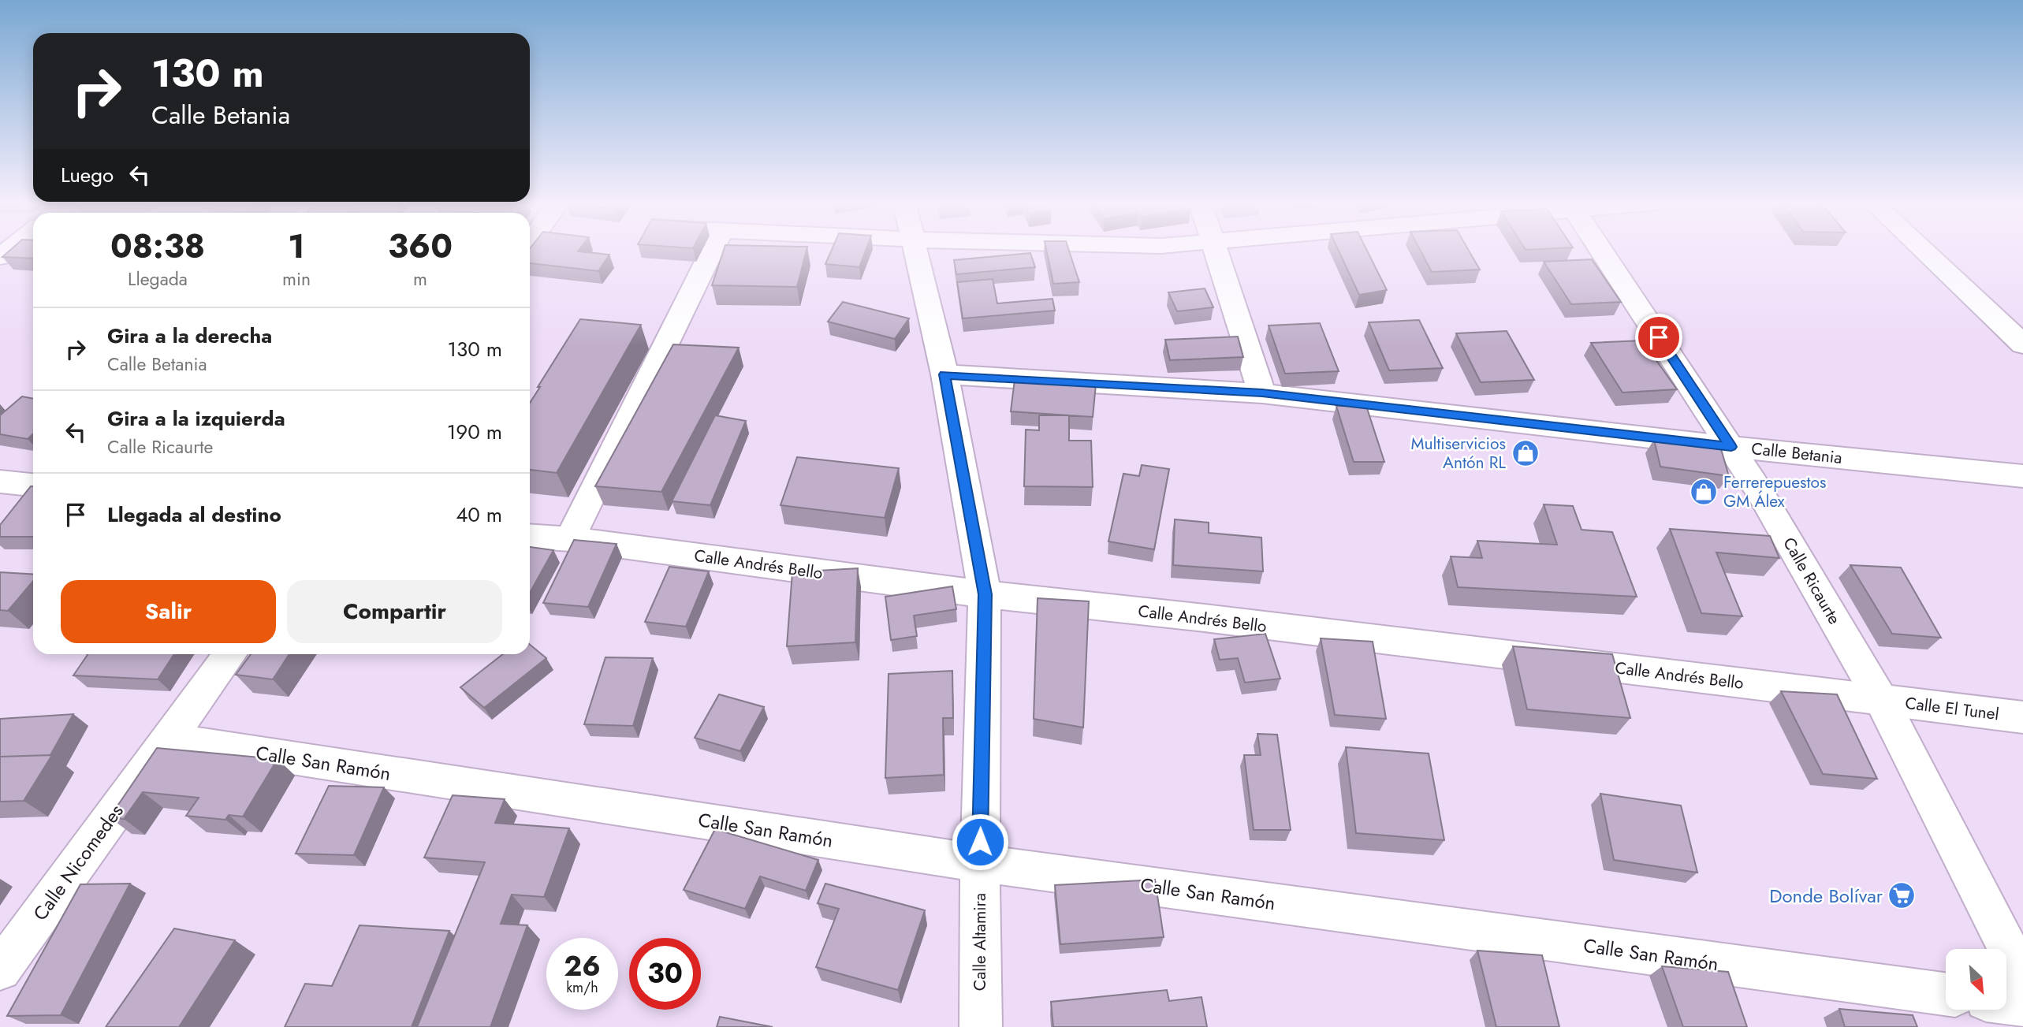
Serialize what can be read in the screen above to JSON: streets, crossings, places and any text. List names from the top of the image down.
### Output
{
  "streets": {
    "street": [
      "Calle Betania",
      "Calle Andrés Bello",
      "Calle Ricaurte",
      "Calle El Tunel",
      "Calle San Ramón",
      "Calle Nicomedes",
      "Calle Altamira"
    ]
  },
  "crossings": [
    ["Calle Betania", "Calle Ricaurte"],
    ["Calle Betania", "Calle Altamira"],
    ["Calle Andrés Bello", "Calle Ricaurte"],
    ["Calle Andrés Bello", "Calle El Tunel"],
    ["Calle Andrés Bello", "Calle Altamira"],
    ["Calle Ricaurte", "Calle El Tunel"],
    ["Calle San Ramón", "Calle Nicomedes"],
    ["Calle San Ramón", "Calle Altamira"]
  ],
  "places": {
    "shop": ["Multiservicios Antón RL", "Ferrerepuestos GM Álex"],
    "supermarket": ["Donde Bolívar"]
  },
  "north": "bottom right",
  "page": {
    "turn": ["130 m", "Calle Betania"],
    "then": "Luego",
    "eta": [
      "08:38",
      "Llegada",
      "1",
      "min",
      "360",
      "m"
    ],
    "list": [
      {
        "name": "Gira a la derecha",
        "note": "Calle Betania",
        "value": "130 m"
      },
      {
        "name": "Gira a la izquierda",
        "note": "Calle Ricaurte",
        "value": "190 m"
      },
      {
        "name": "Llegada al destino",
        "value": "40 m"
      }
    ],
    "buttons": ["Salir", "Compartir"],
    "speed": "26 km/h",
    "limit": "30"
  }
}
